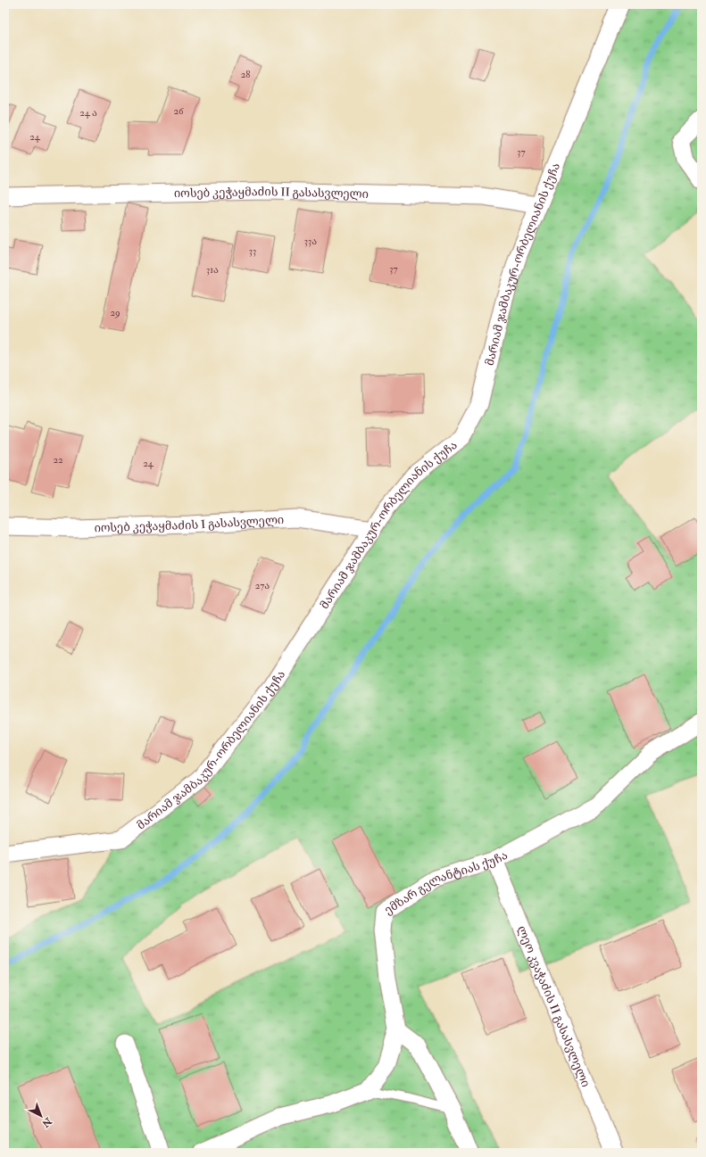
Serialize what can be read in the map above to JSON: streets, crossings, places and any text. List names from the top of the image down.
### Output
{
  "streets": {
    "street": [
      "იოსებ კეჭაყმაძის II გასასვლელი",
      "მარიამ ჯამბაკურ-ორბელიანის ქუჩა",
      "იოსებ კეჭაყმაძის I გასასვლელი",
      "ემზარ გელანტიას ქუჩა",
      "ლეო კვაჭაძის II გასასვლელი"
    ]
  },
  "crossings": [
    ["იოსებ კეჭაყმაძის II გასასვლელი", "მარიამ ჯამბაკურ-ორბელიანის ქუჩა"],
    ["მარიამ ჯამბაკურ-ორბელიანის ქუჩა", "იოსებ კეჭაყმაძის I გასასვლელი"],
    ["ემზარ გელანტიას ქუჩა", "ლეო კვაჭაძის II გასასვლელი"]
  ],
  "house_numbers": [
    "28",
    "26",
    "24 ა",
    "24",
    "37",
    "33ა",
    "33",
    "37",
    "31ა",
    "29",
    "22",
    "24",
    "27ა"
  ],
  "north": "bottom right"
}
